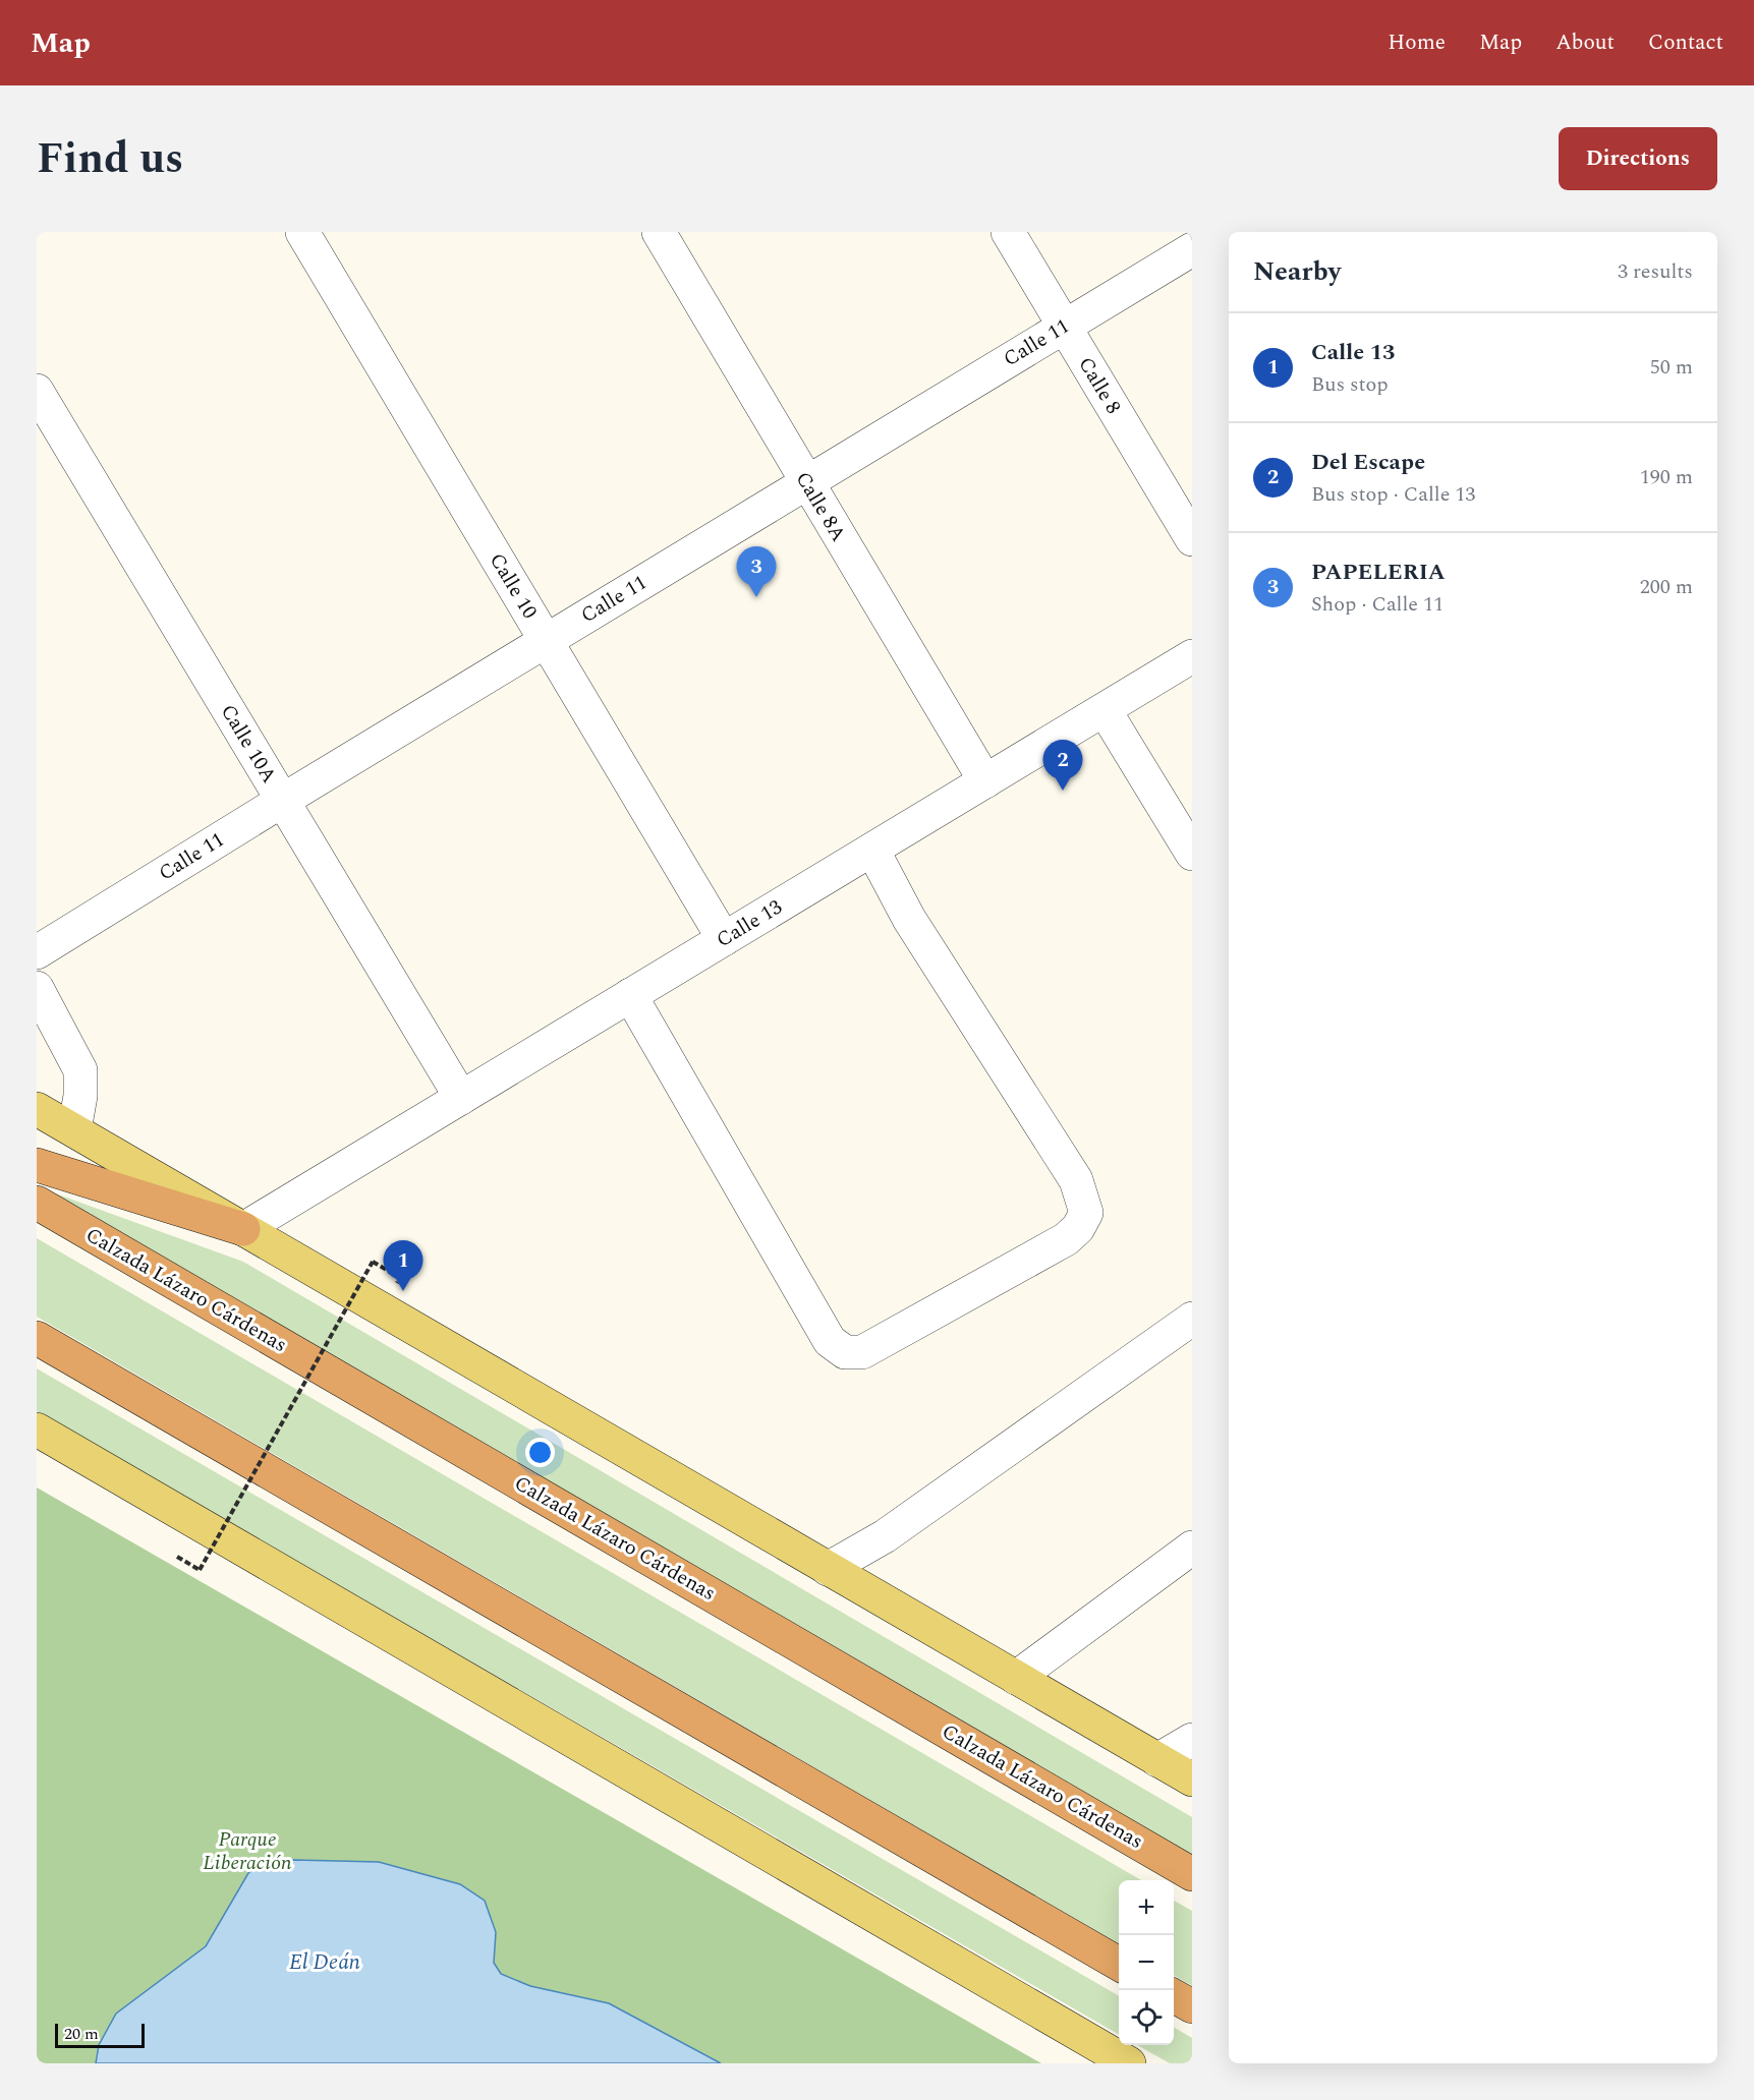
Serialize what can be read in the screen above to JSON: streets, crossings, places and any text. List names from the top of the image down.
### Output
{
  "streets": {
    "highway": ["Calzada Lázaro Cárdenas"],
    "street": [
      "Calle 11",
      "Calle 8",
      "Calle 8A",
      "Calle 10",
      "Calle 10A",
      "Calle 13"
    ]
  },
  "crossings": [
    ["Calle 11", "Calle 8"],
    ["Calle 11", "Calle 8A"],
    ["Calle 11", "Calle 10"],
    ["Calle 11", "Calle 10A"],
    ["Calle 8A", "Calle 13"],
    ["Calle 10", "Calle 13"],
    ["Calle 10A", "Calle 13"]
  ],
  "water": ["El Deán"],
  "parks": ["Parque Liberación"],
  "scale_bar": "20 m",
  "page": {
    "header": "Map",
    "nav": [
      "Home",
      "Map",
      "About",
      "Contact"
    ],
    "title": "Find us",
    "buttons": "Directions",
    "heading": ["Nearby", "3 results"],
    "list": [
      {
        "mark": "1",
        "name": "Calle 13",
        "note": "Bus stop",
        "value": "50 m"
      },
      {
        "mark": "2",
        "name": "Del Escape",
        "note": "Bus stop · Calle 13",
        "value": "190 m"
      },
      {
        "mark": "3",
        "name": "PAPELERIA",
        "note": "Shop · Calle 11",
        "value": "200 m"
      }
    ],
    "pins": ["3", "2", "1"],
    "map_buttons": ["+", "−"],
    "scale": "20 m"
  }
}
